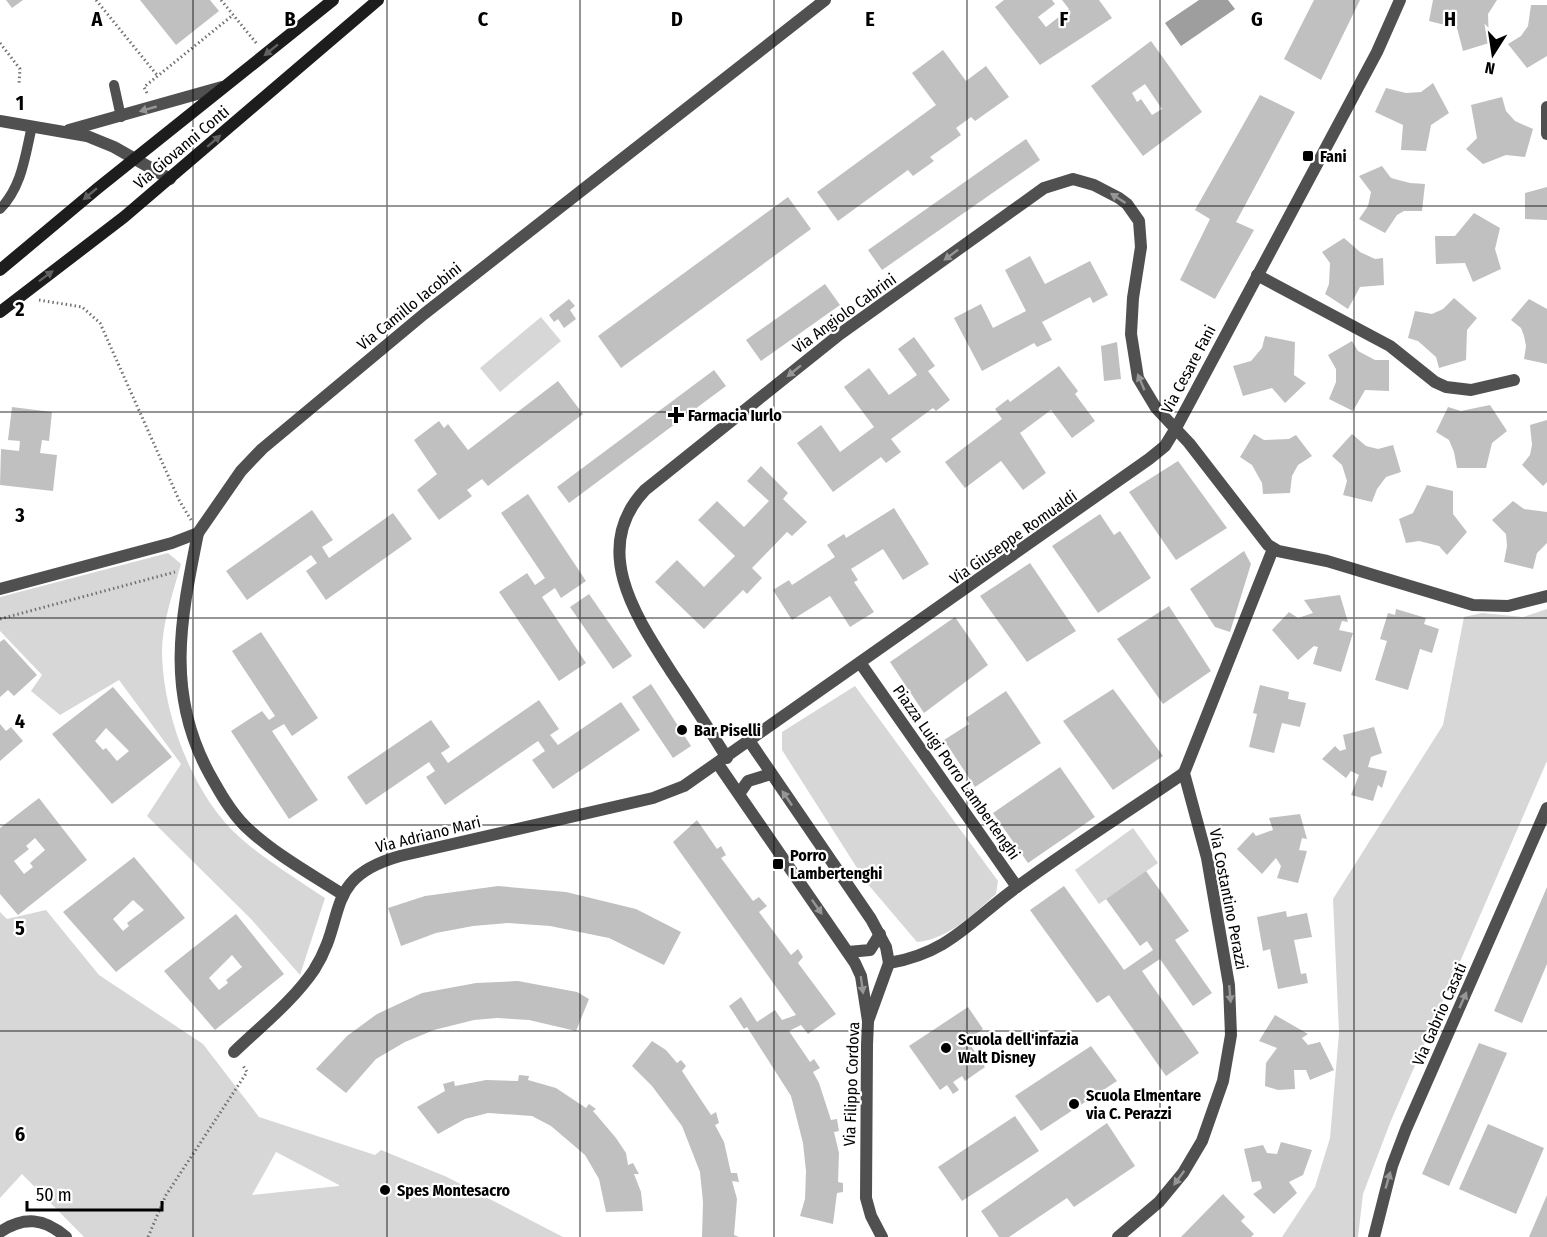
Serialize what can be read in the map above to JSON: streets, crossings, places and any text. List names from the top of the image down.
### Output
{
  "streets": {
    "main road": ["Via Giovanni Conti"],
    "street": [
      "Via Camillo Iacobini",
      "Via Angiolo Cabrini",
      "Via Cesare Fani",
      "Via Giuseppe Romualdi",
      "Piazza Luigi Porro Lambertenghi",
      "Via Adriano Mari",
      "Via Costantino Perazzi",
      "Via Gabrio Casati",
      "Via Filippo Cordova"
    ]
  },
  "crossings": [
    ["Via Angiolo Cabrini", "Via Cesare Fani"],
    ["Via Angiolo Cabrini", "Via Giuseppe Romualdi"],
    ["Via Angiolo Cabrini", "Via Adriano Mari"],
    ["Via Cesare Fani", "Via Giuseppe Romualdi"],
    ["Via Giuseppe Romualdi", "Piazza Luigi Porro Lambertenghi"]
  ],
  "one_way": ["Via Costantino Perazzi", "Via Gabrio Casati"],
  "places": {
    "transit": ["Fani", "Porro Lambertenghi"],
    "health": ["Farmacia Iurlo"],
    "other": [
      "Bar Piselli",
      "Scuola dell'infazia Walt Disney",
      "Scuola Elmentare via C. Perazzi",
      "Spes Montesacro"
    ]
  },
  "scale_bar": "50 m",
  "north": "bottom",
  "grid": {
    "columns": [
      "A",
      "B",
      "C",
      "D",
      "E",
      "F",
      "G",
      "H"
    ],
    "rows": [
      "1",
      "2",
      "3",
      "4",
      "5",
      "6"
    ]
  }
}
